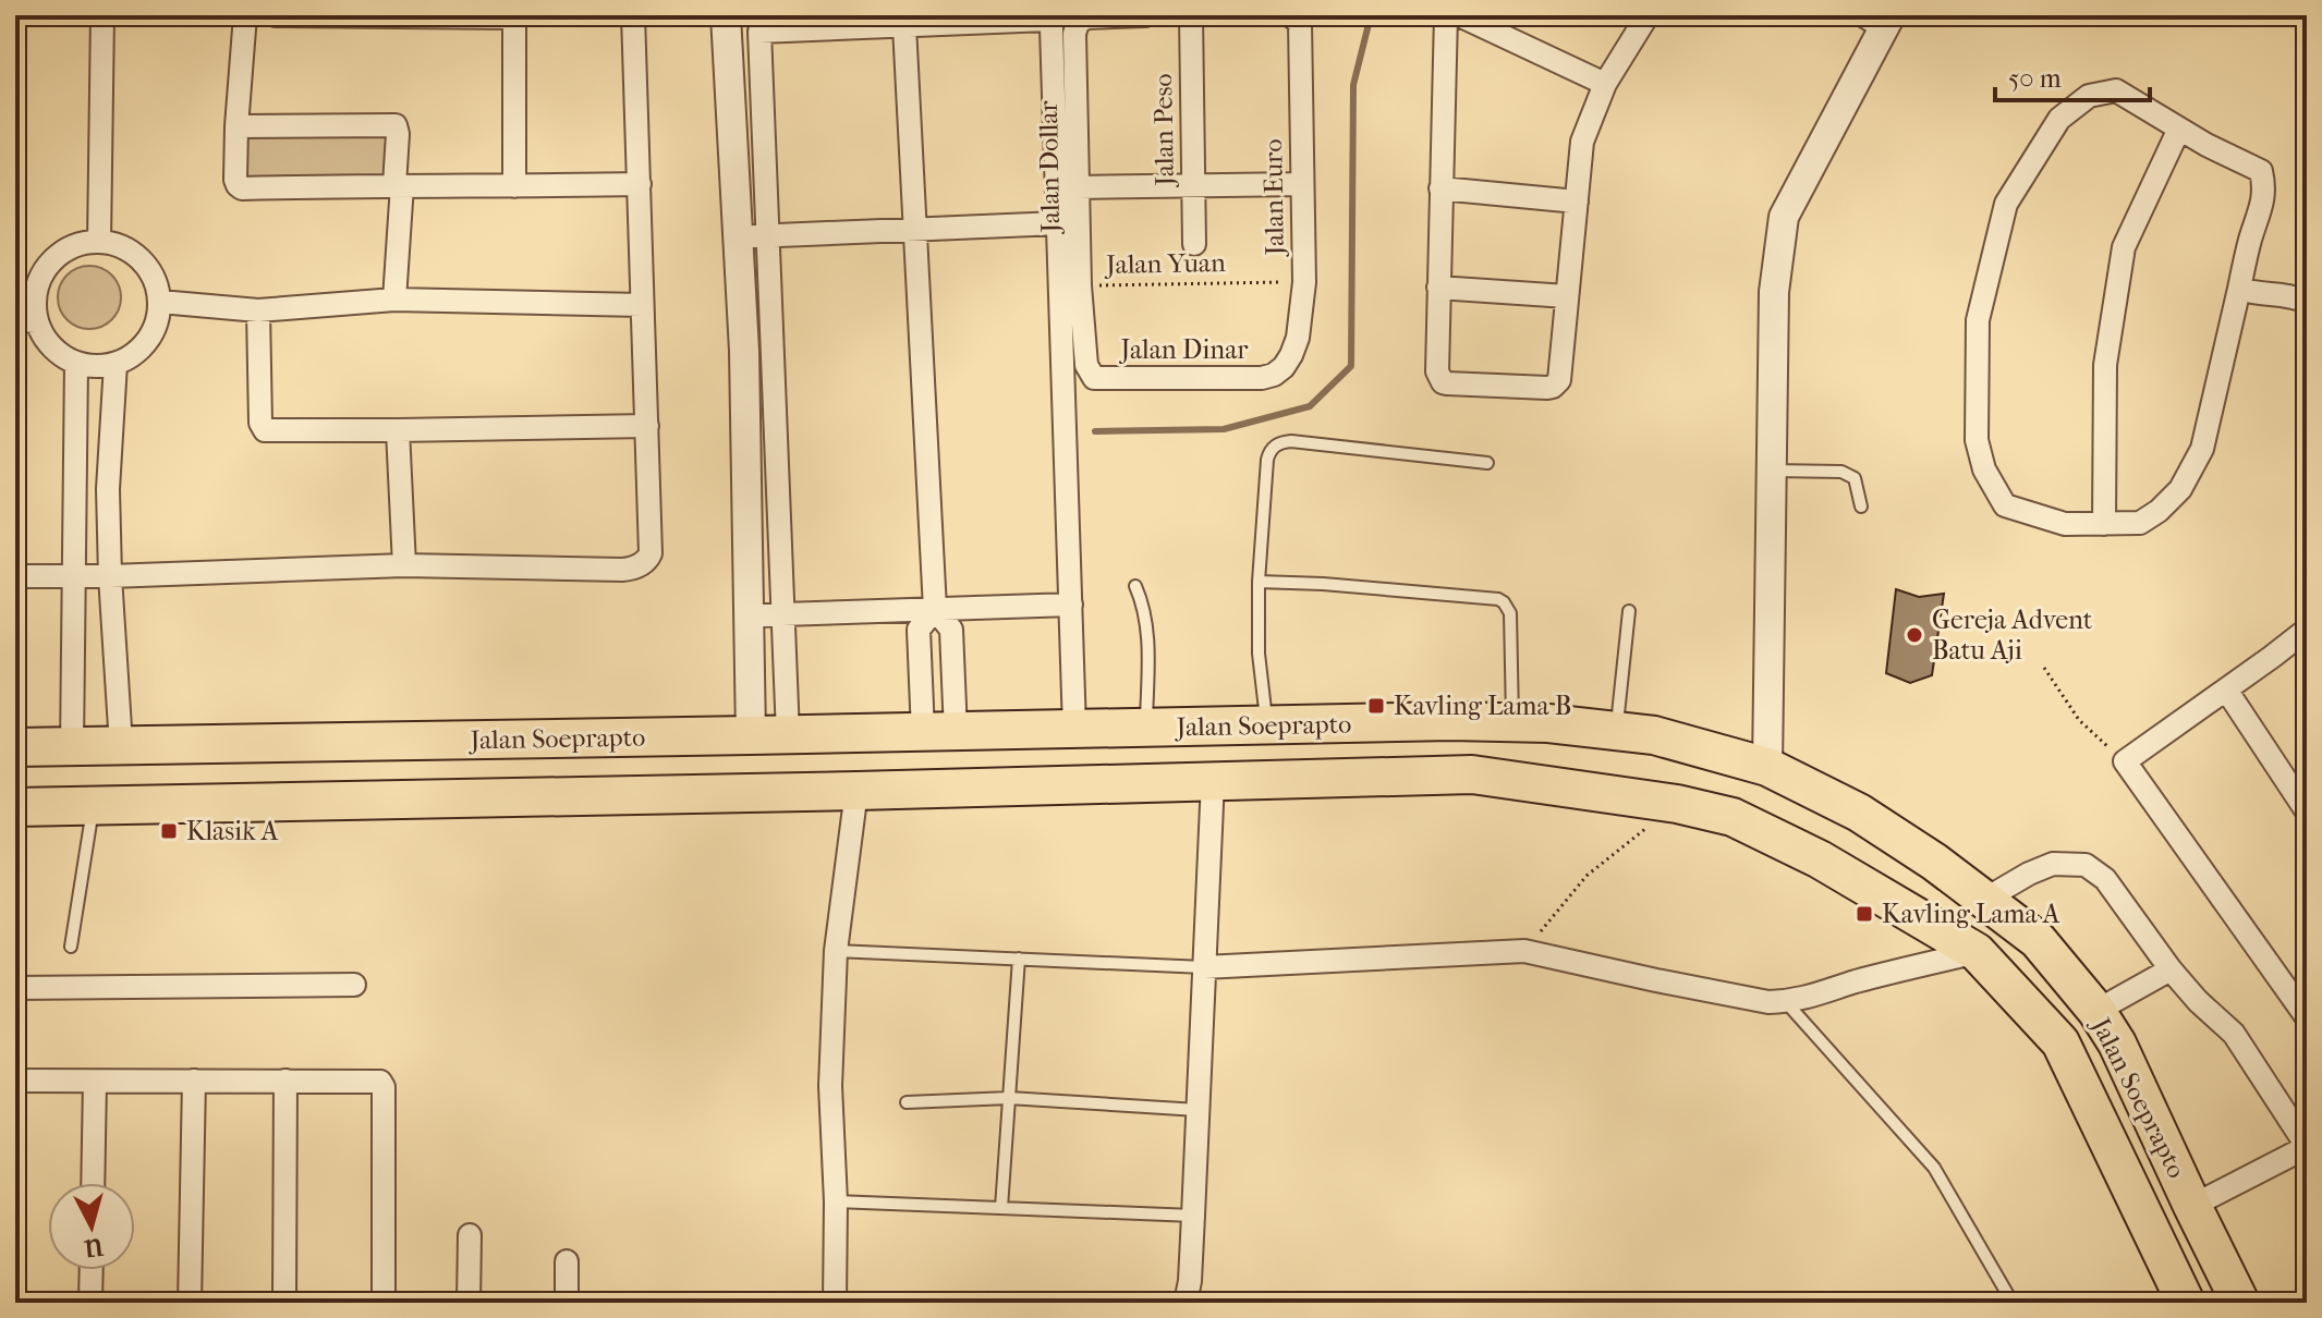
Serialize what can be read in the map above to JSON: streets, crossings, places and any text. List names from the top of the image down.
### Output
{
  "streets": {
    "highway": ["Jalan Soeprapto"],
    "street": [
      "Jalan Peso",
      "Jalan Dollar",
      "Jalan Euro",
      "Jalan Dinar"
    ],
    "path": ["Jalan Yuan"]
  },
  "crossings": [
    ["Jalan Dollar", "Jalan Yuan"],
    ["Jalan Dollar", "Jalan Dinar"],
    ["Jalan Euro", "Jalan Yuan"],
    ["Jalan Euro", "Jalan Dinar"]
  ],
  "places": {
    "other": ["Gereja Advent Batu Aji"],
    "transit": ["Kavling Lama B", "Klasik A", "Kavling Lama A"]
  },
  "scale_bar": "50 m",
  "north": "bottom"
}
